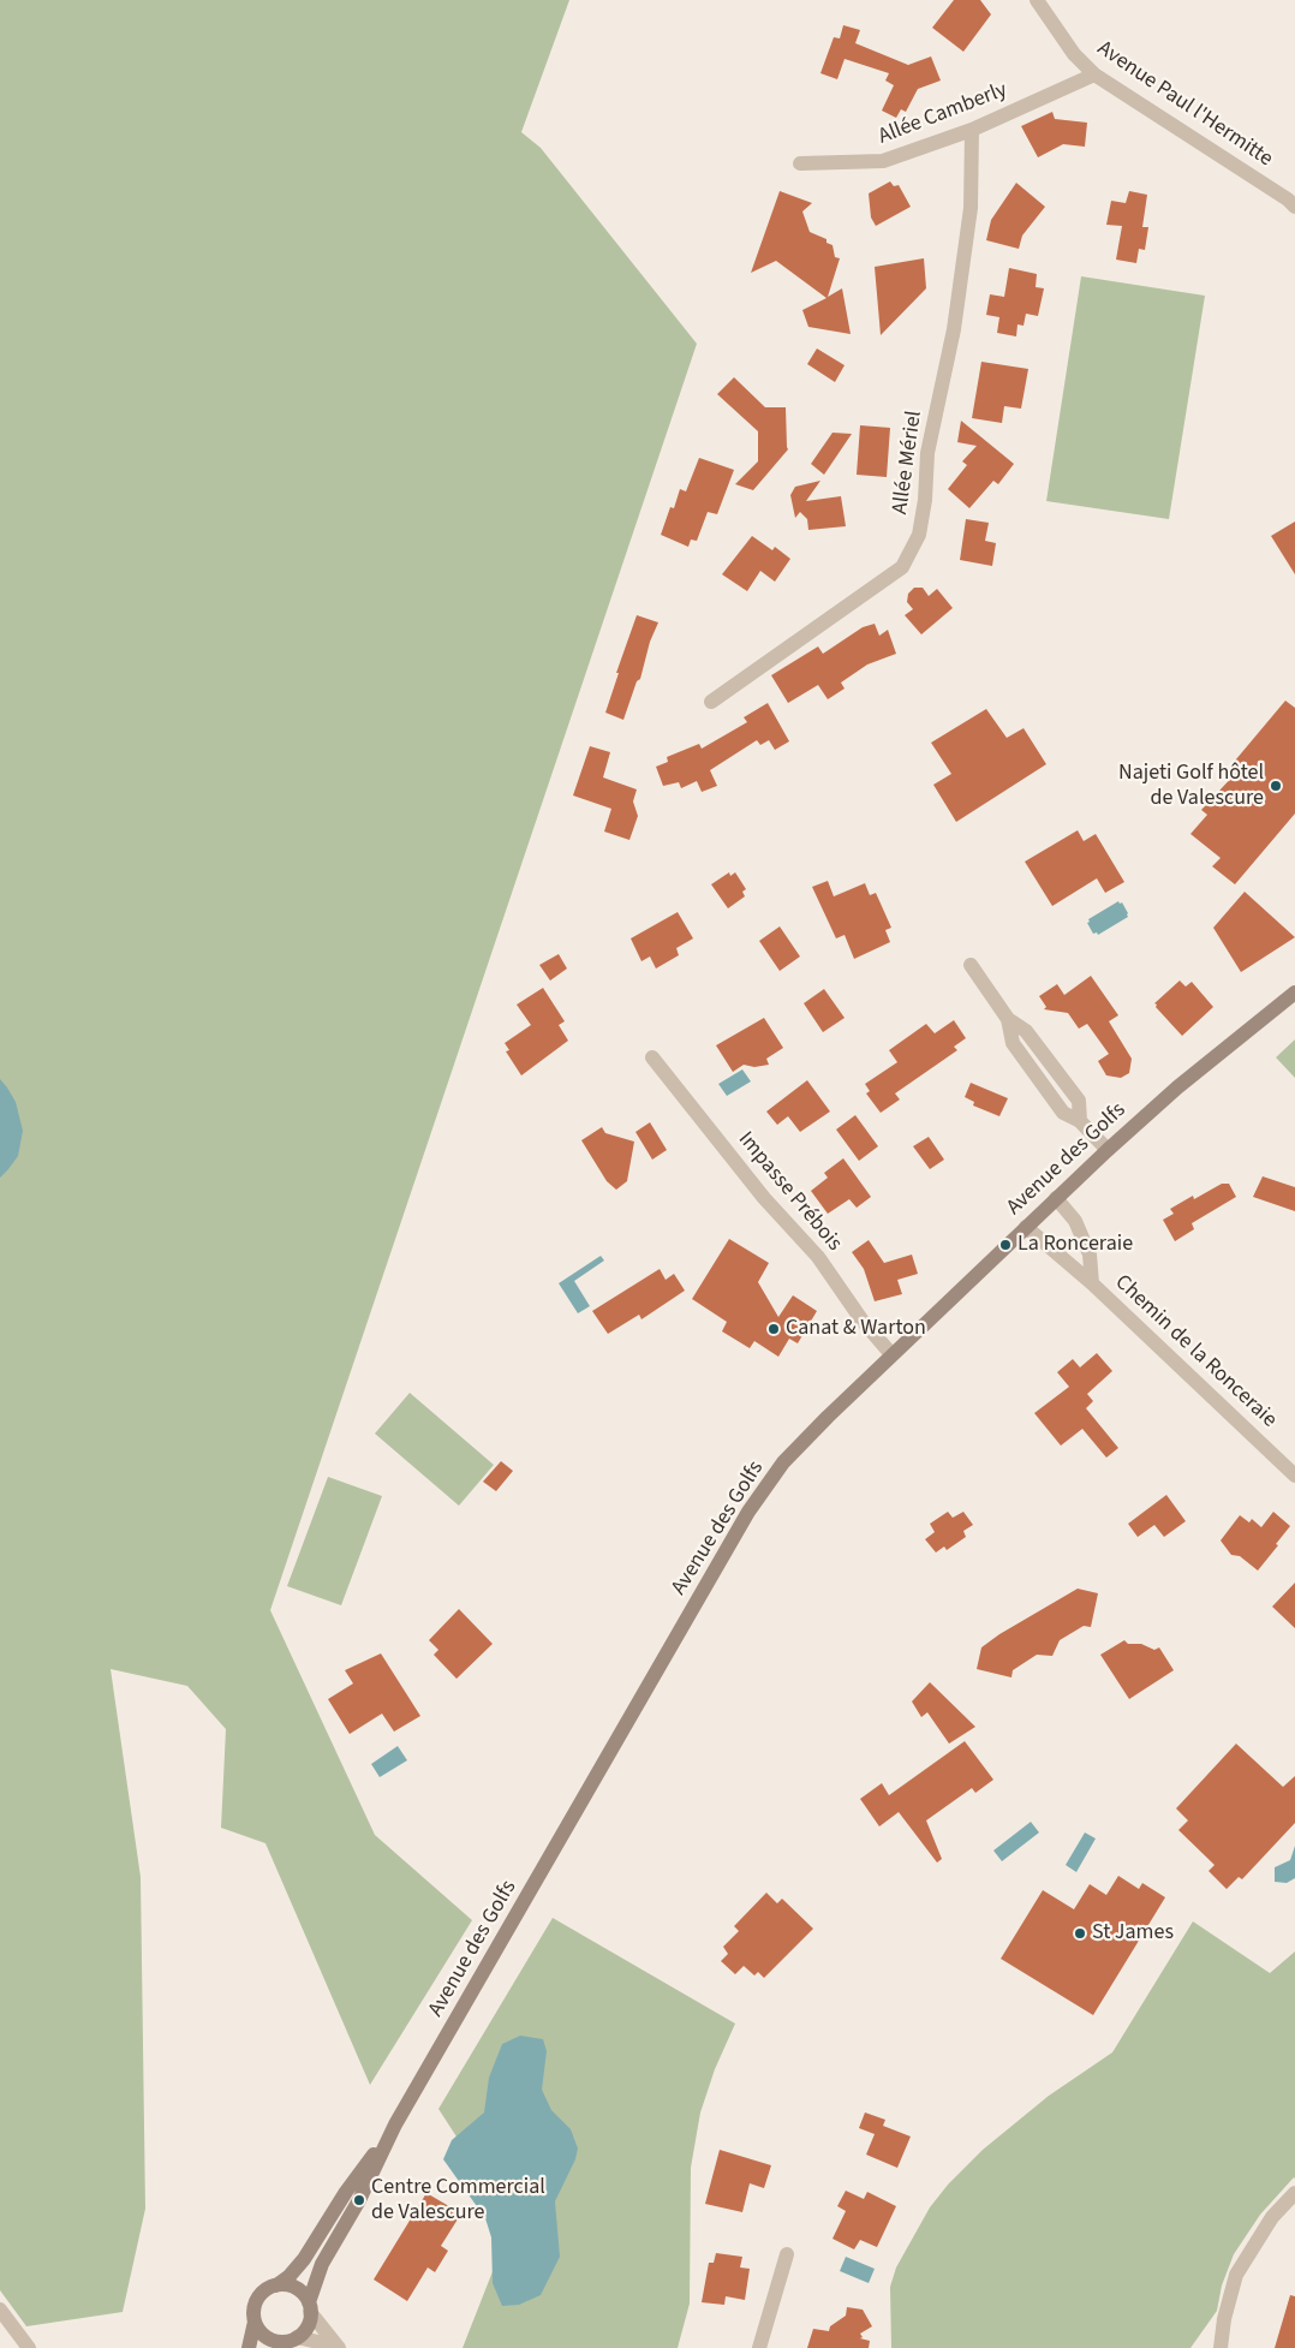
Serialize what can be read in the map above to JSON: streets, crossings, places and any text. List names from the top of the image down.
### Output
{
  "streets": {
    "main road": ["Avenue des Golfs"],
    "street": [
      "Avenue Paul l'Hermitte",
      "Allée Camberly",
      "Allée Mériel",
      "Impasse Prébois",
      "Chemin de la Ronceraie"
    ]
  },
  "crossings": [
    ["Avenue Paul l'Hermitte", "Allée Camberly"],
    ["Allée Camberly", "Allée Mériel"],
    ["Avenue des Golfs", "Impasse Prébois"],
    ["Avenue des Golfs", "Chemin de la Ronceraie"]
  ],
  "places": [
    "Najeti Golf hôtel de Valescure",
    "La Ronceraie",
    "Canat & Warton",
    "St James",
    "Centre Commercial de Valescure"
  ]
}
